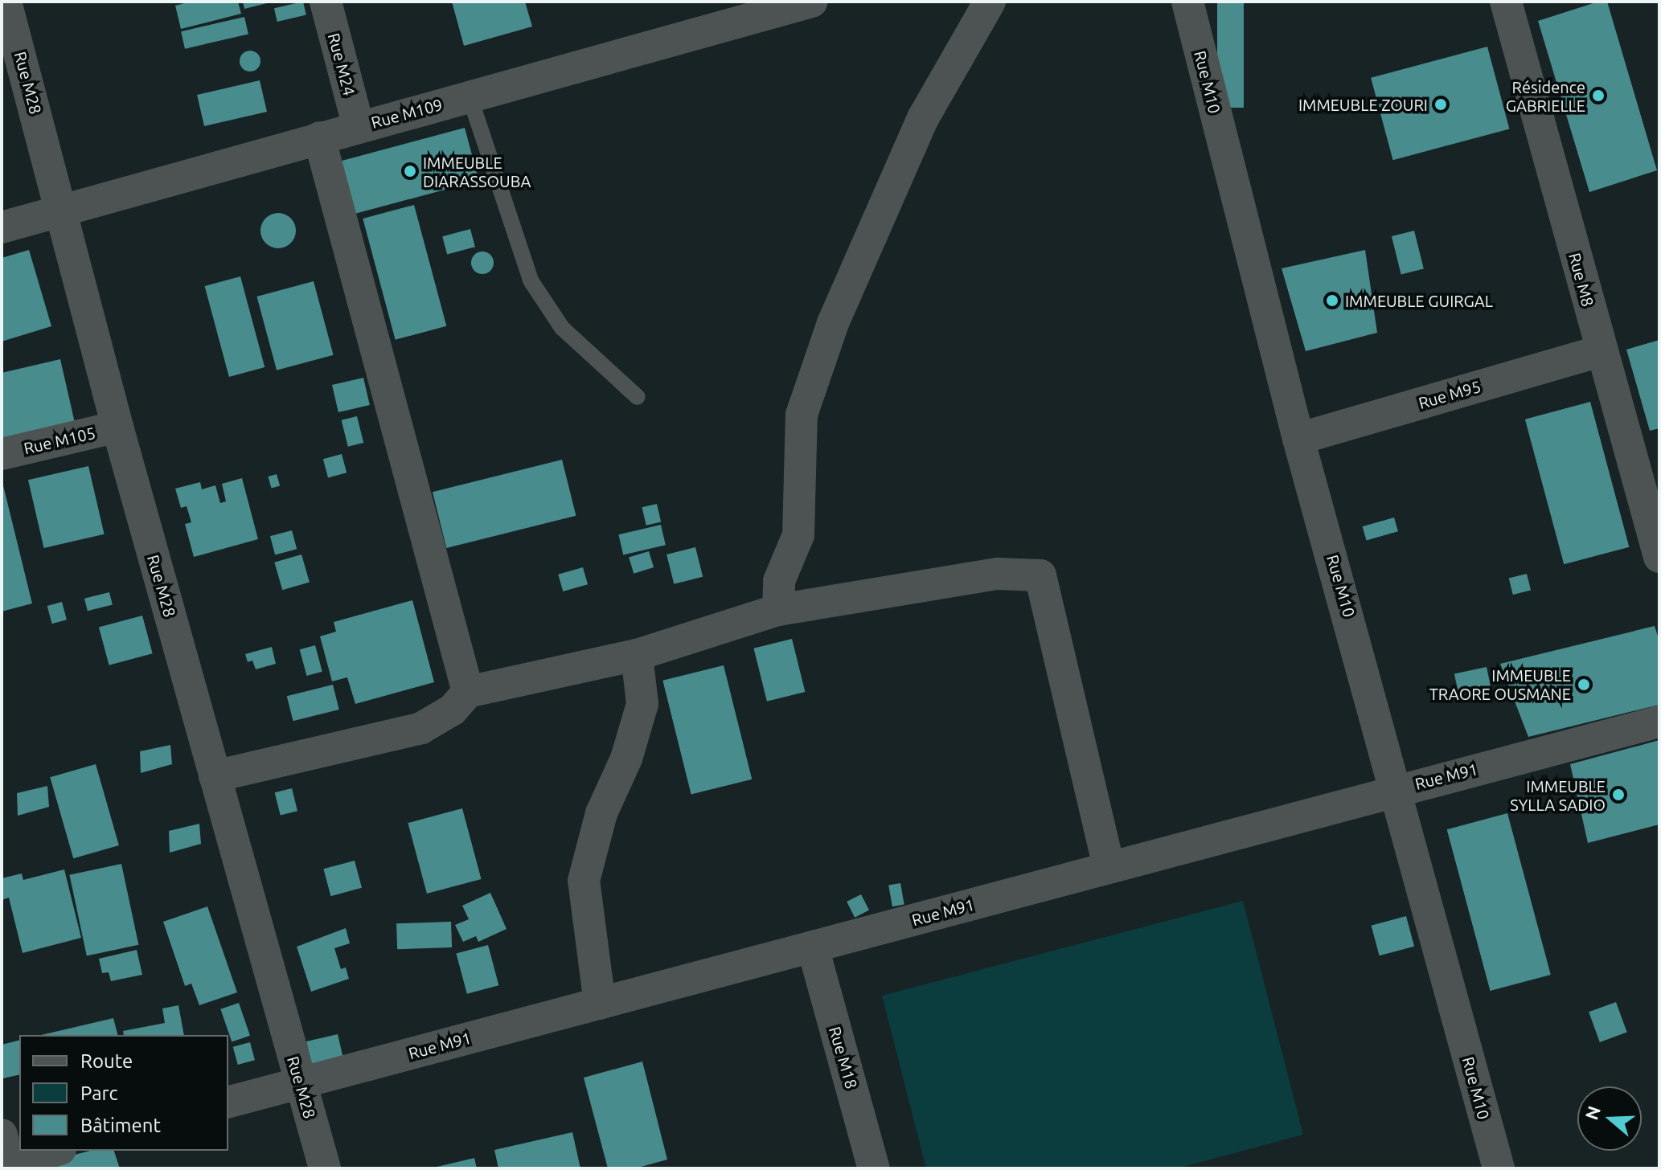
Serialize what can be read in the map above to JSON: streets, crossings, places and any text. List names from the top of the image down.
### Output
{
  "streets": {
    "street": [
      "Rue M24",
      "Rue M10",
      "Rue M28",
      "Rue M109",
      "Rue M8",
      "Rue M95",
      "Rue M105",
      "Rue M91",
      "Rue M18"
    ]
  },
  "crossings": [
    ["Rue M24", "Rue M109"],
    ["Rue M10", "Rue M95"],
    ["Rue M10", "Rue M91"],
    ["Rue M28", "Rue M109"],
    ["Rue M28", "Rue M105"],
    ["Rue M28", "Rue M91"],
    ["Rue M8", "Rue M95"],
    ["Rue M91", "Rue M18"]
  ],
  "places": [
    "Résidence GABRIELLE",
    "IMMEUBLE ZOURI",
    "IMMEUBLE DIARASSOUBA",
    "IMMEUBLE GUIRGAL",
    "IMMEUBLE TRAORE OUSMANE",
    "IMMEUBLE SYLLA SADIO"
  ],
  "legend": ["Route", "Parc", "Bâtiment"],
  "north": "left"
}
